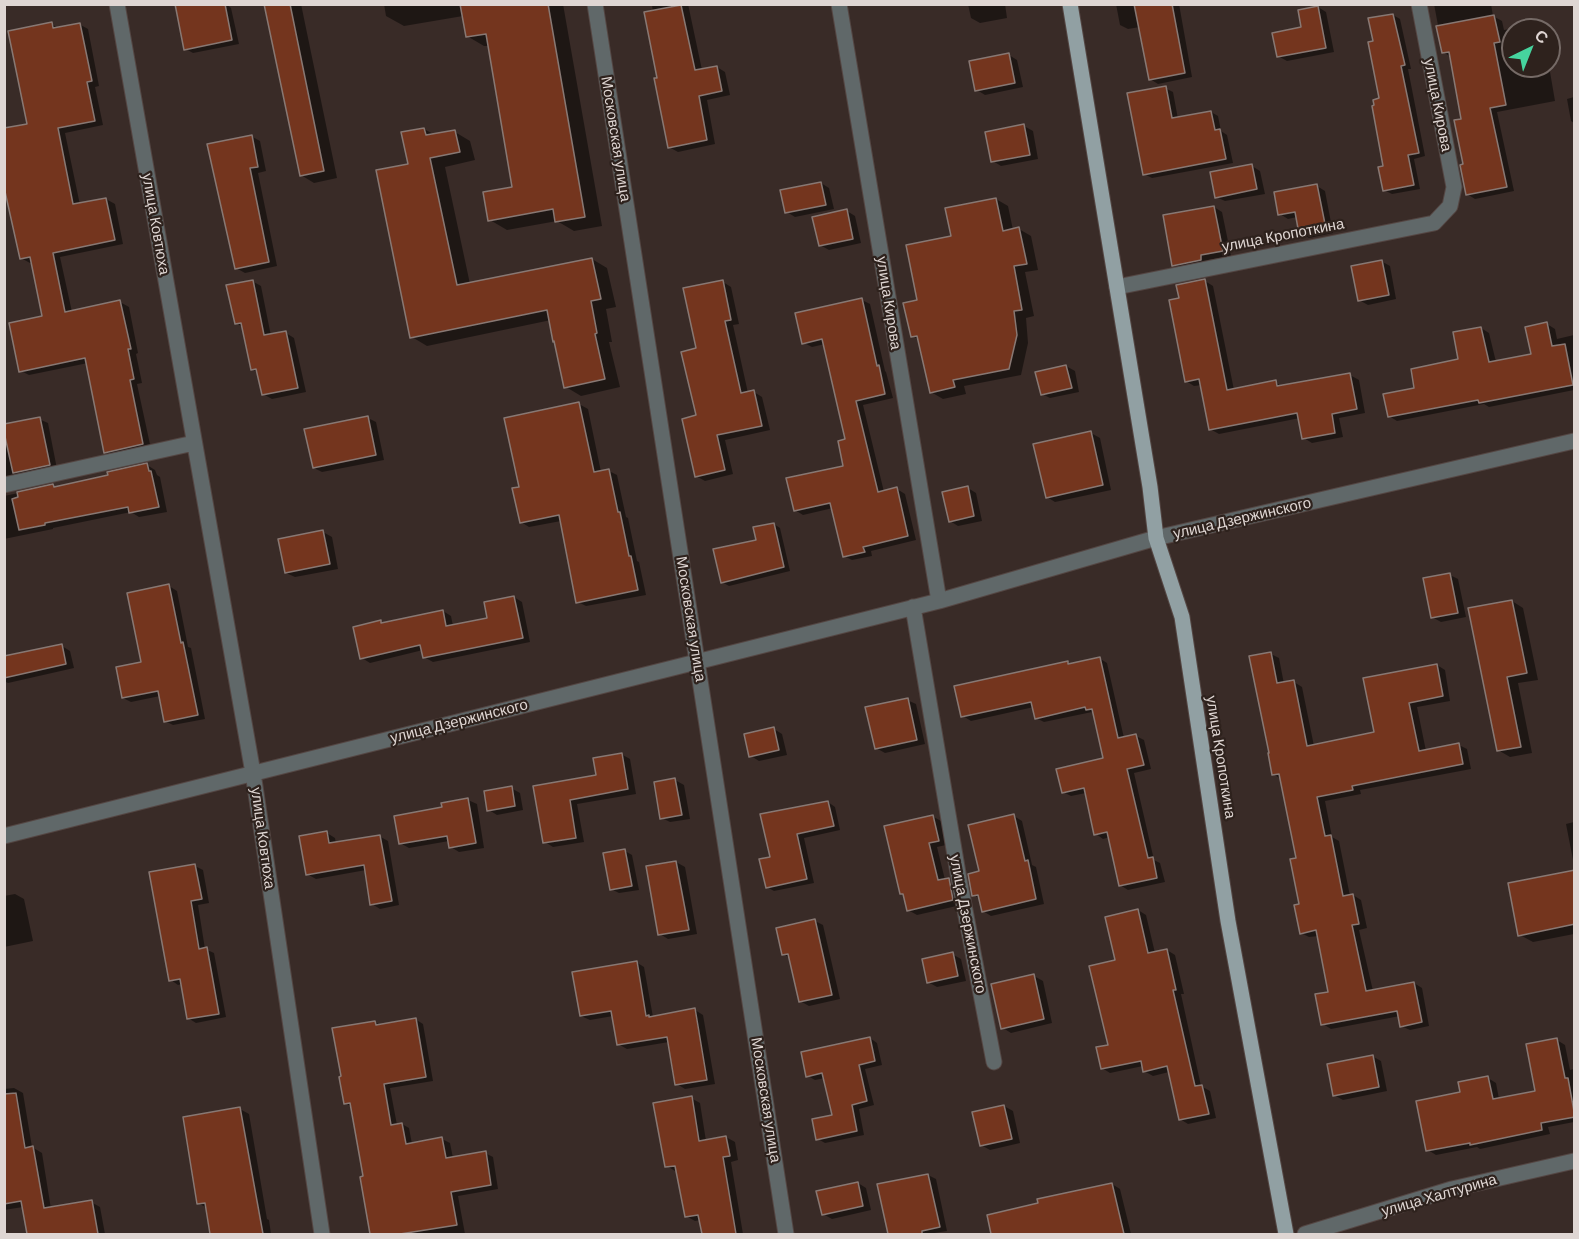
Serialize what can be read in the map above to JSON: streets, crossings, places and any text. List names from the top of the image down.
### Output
{
  "streets": {
    "main road": ["улица Кропоткина"],
    "street": [
      "улица Кирова",
      "Московская улица",
      "улица Ковтюха",
      "улица Дзержинского",
      "улица Халтурина"
    ]
  },
  "crossings": [
    ["улица Кирова", "улица Кропоткина"],
    ["улица Кирова", "улица Дзержинского"],
    ["Московская улица", "улица Дзержинского"],
    ["улица Ковтюха", "улица Дзержинского"],
    ["улица Кропоткина", "улица Дзержинского"]
  ],
  "north": "top right"
}
